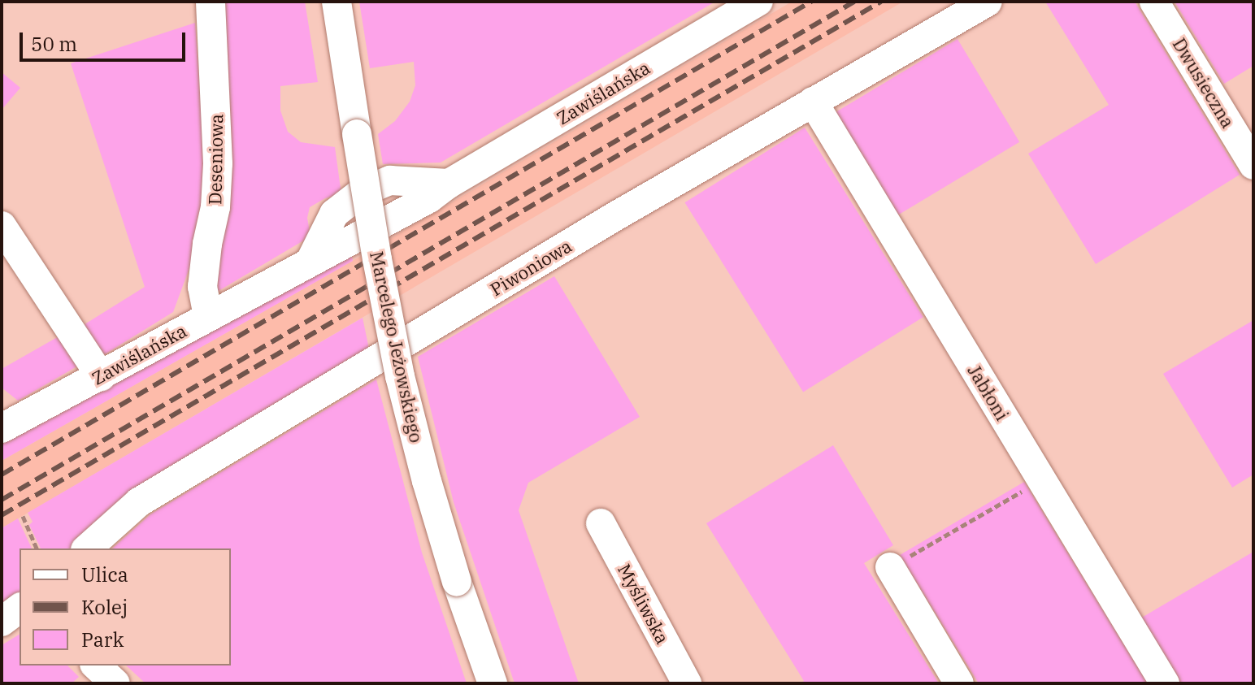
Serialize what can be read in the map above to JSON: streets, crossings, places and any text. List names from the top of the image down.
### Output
{
  "streets": {
    "street": [
      "Dwusieczna",
      "Zawiślańska",
      "Deseniowa",
      "Piwoniowa",
      "Marcelego Jeżowskiego",
      "Jabłoni",
      "Myśliwska"
    ]
  },
  "crossings": [
    ["Zawiślańska", "Deseniowa"],
    ["Piwoniowa", "Jabłoni"]
  ],
  "legend": ["Ulica", "Kolej", "Park"],
  "scale_bar": "50 m"
}
